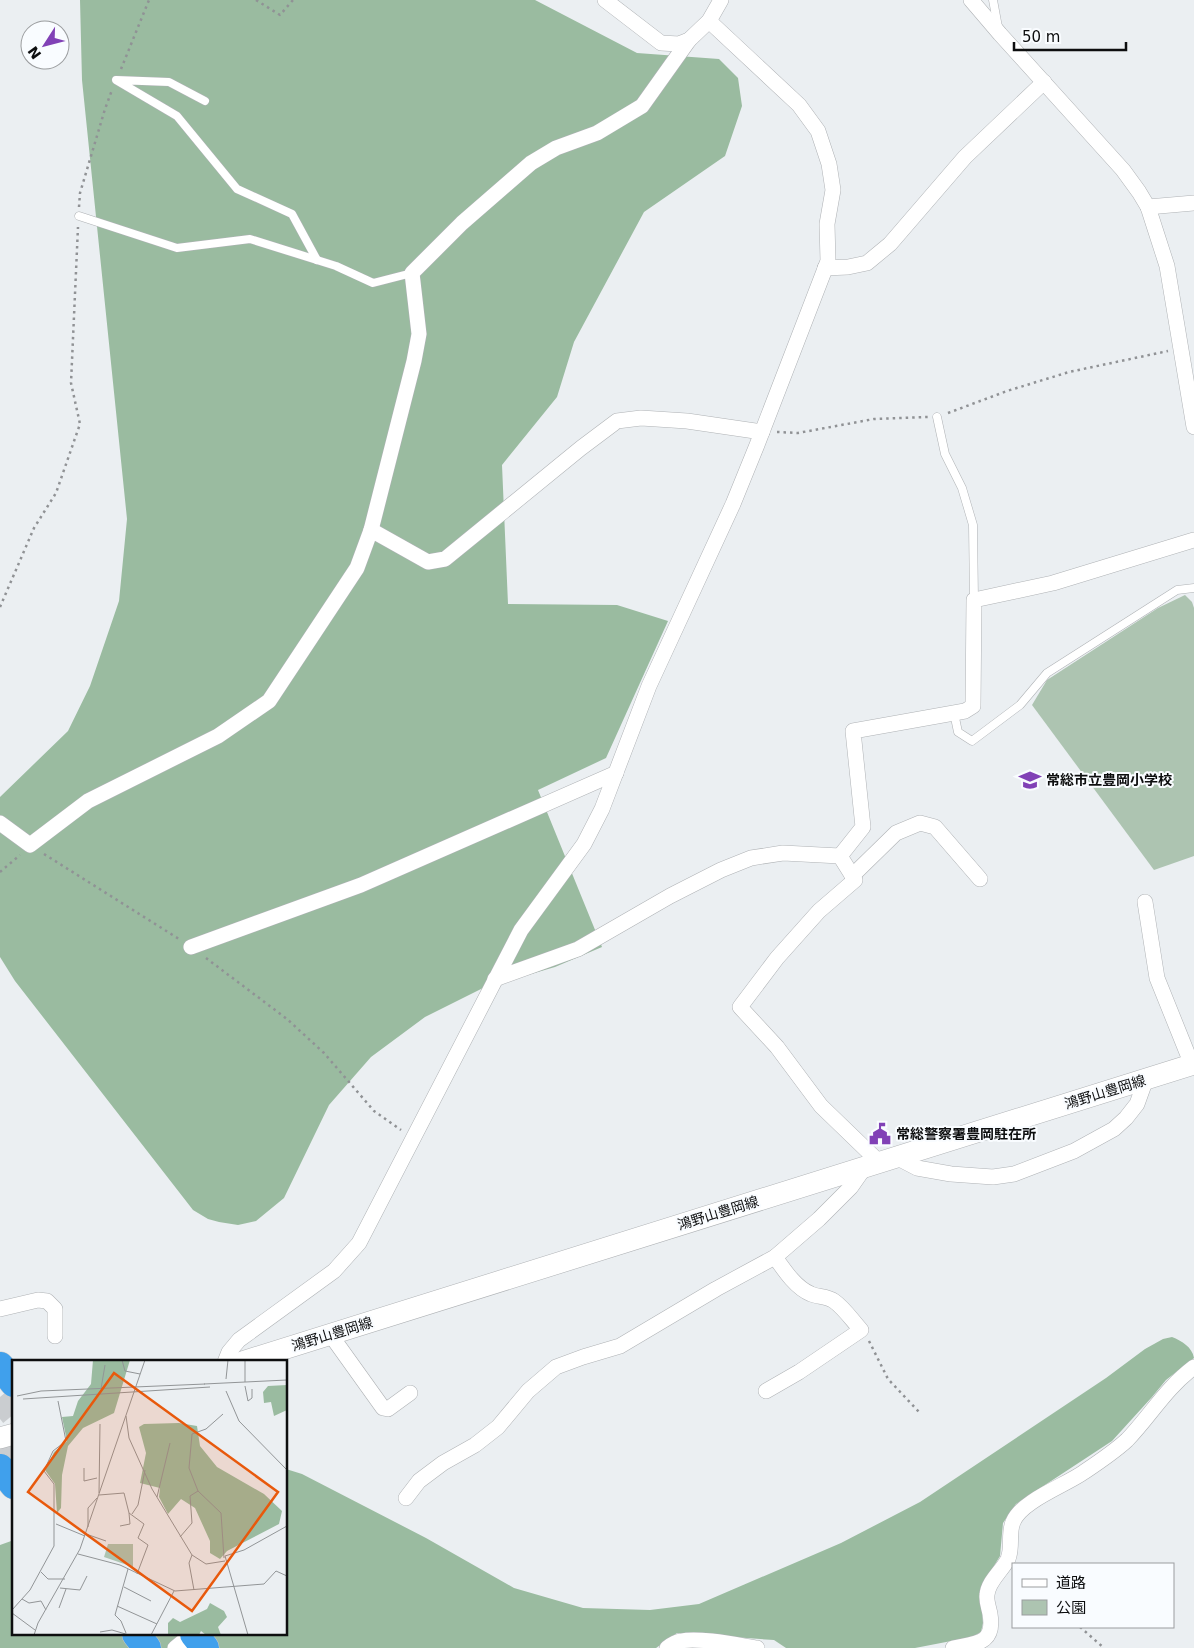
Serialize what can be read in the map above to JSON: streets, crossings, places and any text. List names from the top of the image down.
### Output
{
  "streets": {
    "main road": ["鴻野山豊岡線"]
  },
  "places": {
    "school or university": ["常総市立豊岡小学校"],
    "public building": ["常総警察署豊岡駐在所"]
  },
  "legend": ["道路", "公園"],
  "scale_bar": "50 m",
  "north": "bottom left"
}
